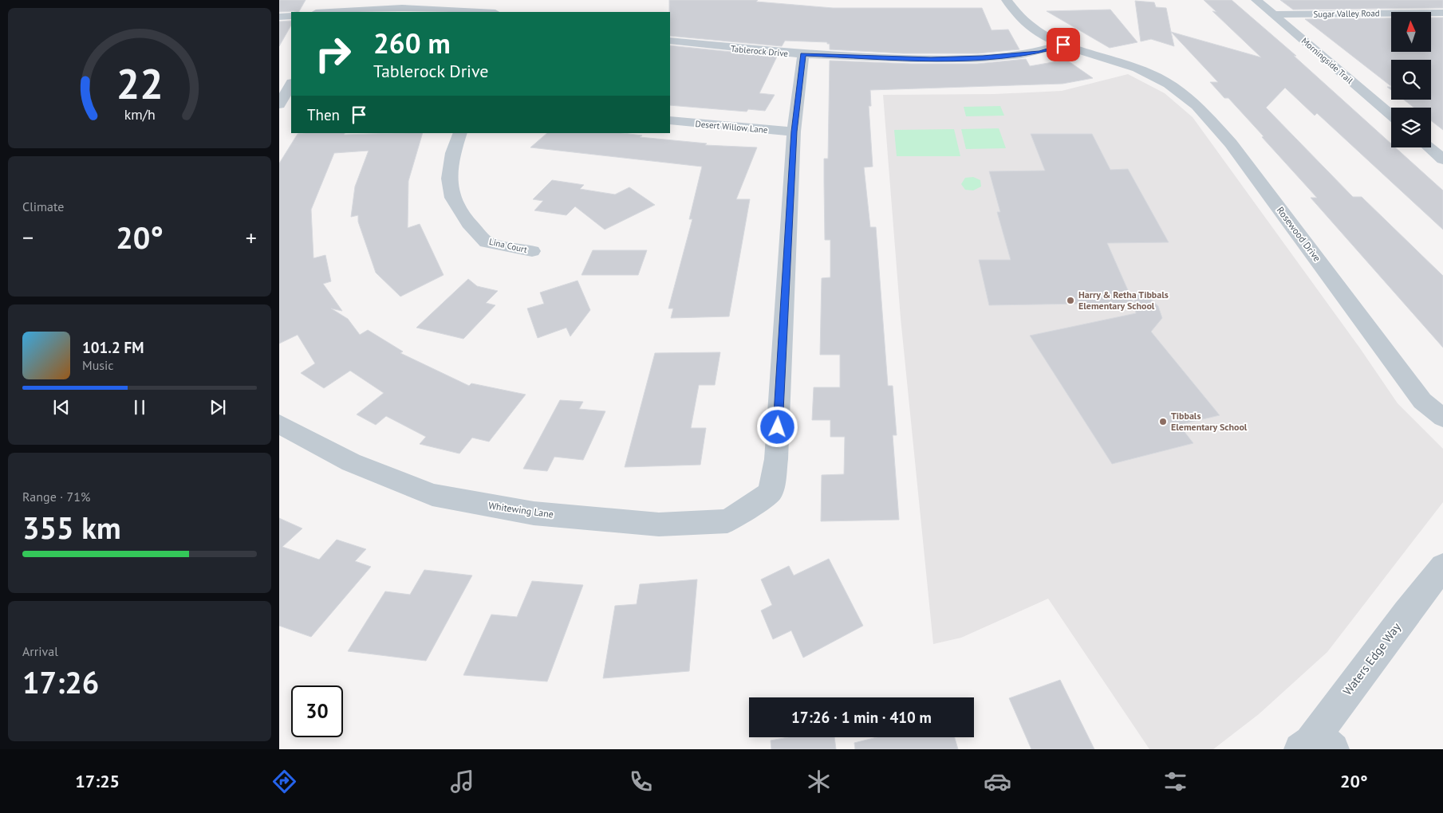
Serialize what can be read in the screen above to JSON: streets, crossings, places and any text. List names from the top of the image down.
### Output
{
  "streets": {
    "street": [
      "Sugar Valley Road",
      "Tablerock Drive",
      "Morningside Trail",
      "Desert Willow Lane",
      "Rosewood Drive",
      "Lina Court",
      "Whitewing Lane",
      "Waters Edge Way"
    ]
  },
  "crossings": [
    ["Sugar Valley Road", "Morningside Trail"],
    ["Tablerock Drive", "Rosewood Drive"],
    ["Desert Willow Lane", "Whitewing Lane"]
  ],
  "places": ["Harry & Retha Tibbals Elementary School", "Tibbals Elementary School"],
  "north": "top",
  "page": {
    "turn": ["260 m", "Tablerock Drive"],
    "then": "Then",
    "tile": [
      "Climate",
      ["Range · 71%", "355 km"],
      ["Arrival", "17:26"]
    ],
    "heat": ["−", "20°", "+"],
    "song": ["101.2 FM", "Music"],
    "limit": "30",
    "trip": "17:26 · 1 min · 410 m",
    "tabs": ["17:25", "20°"],
    "gauge": ["22", "km/h"]
  }
}
